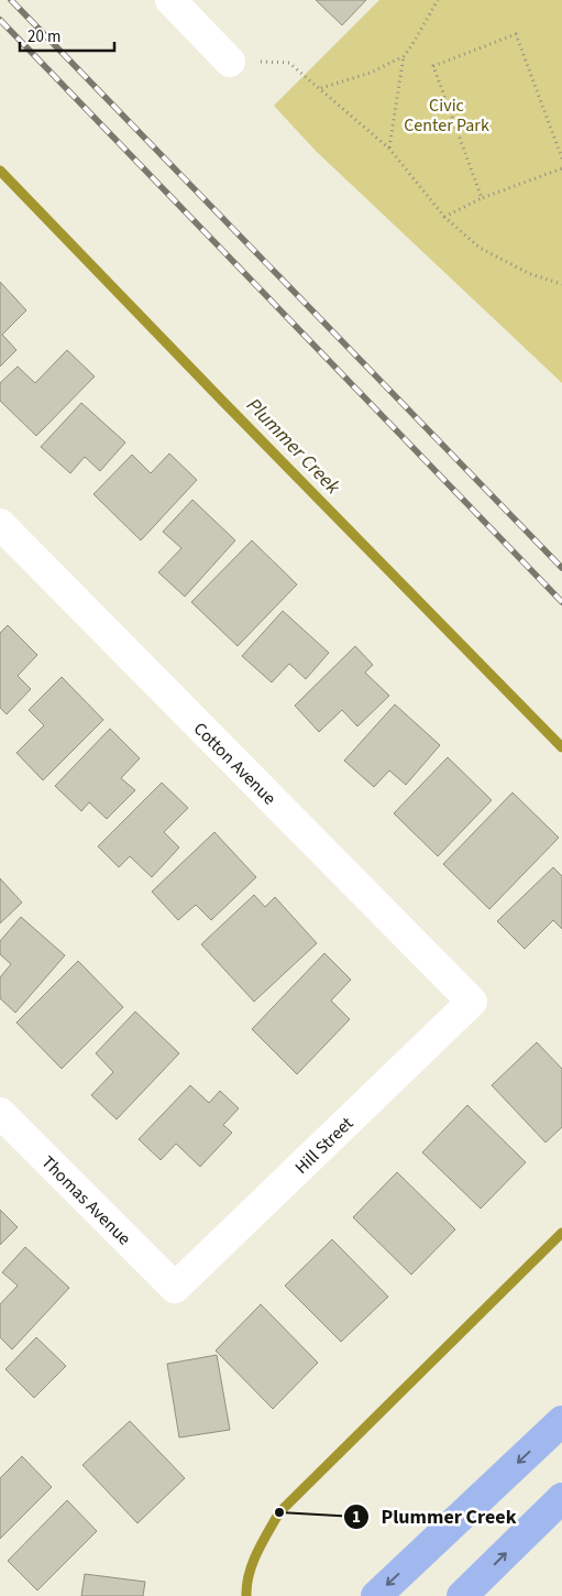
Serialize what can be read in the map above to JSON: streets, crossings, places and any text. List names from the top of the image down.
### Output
{
  "streets": {
    "street": ["Cotton Avenue", "Hill Street", "Thomas Avenue"]
  },
  "crossings": [
    ["Cotton Avenue", "Hill Street"],
    ["Hill Street", "Thomas Avenue"]
  ],
  "water": ["Plummer Creek"],
  "parks": ["Civic Center Park"],
  "places": ["Plummer Creek"],
  "scale_bar": "20 m"
}
